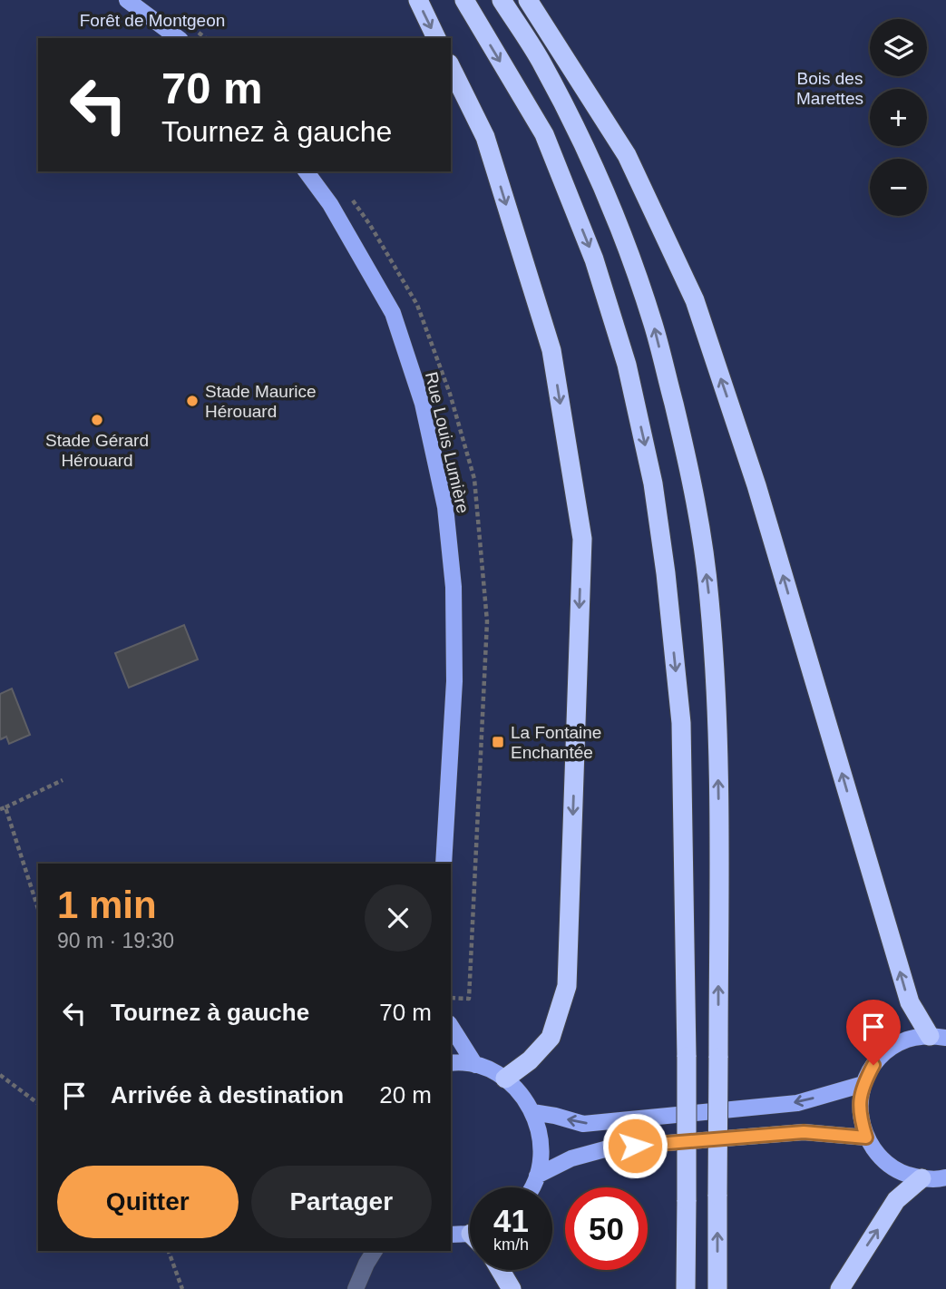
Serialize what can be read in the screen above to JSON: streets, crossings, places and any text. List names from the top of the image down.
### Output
{
  "streets": {
    "main road": ["Rue Louis Lumière"]
  },
  "parks": ["Forêt de Montgeon", "Bois des Marettes"],
  "places": {
    "other": ["Stade Maurice Hérouard", "Stade Gérard Hérouard"],
    "transit": ["La Fontaine Enchantée"]
  },
  "page": {
    "map_buttons": ["+", "−"],
    "turn": ["70 m", "Tournez à gauche"],
    "heading": ["1 min", "90 m · 19:30"],
    "list": [
      {
        "name": "Tournez à gauche",
        "value": "70 m"
      },
      {
        "name": "Arrivée à destination",
        "value": "20 m"
      }
    ],
    "buttons": ["Quitter", "Partager"],
    "speed": "41 km/h",
    "limit": "50"
  }
}
